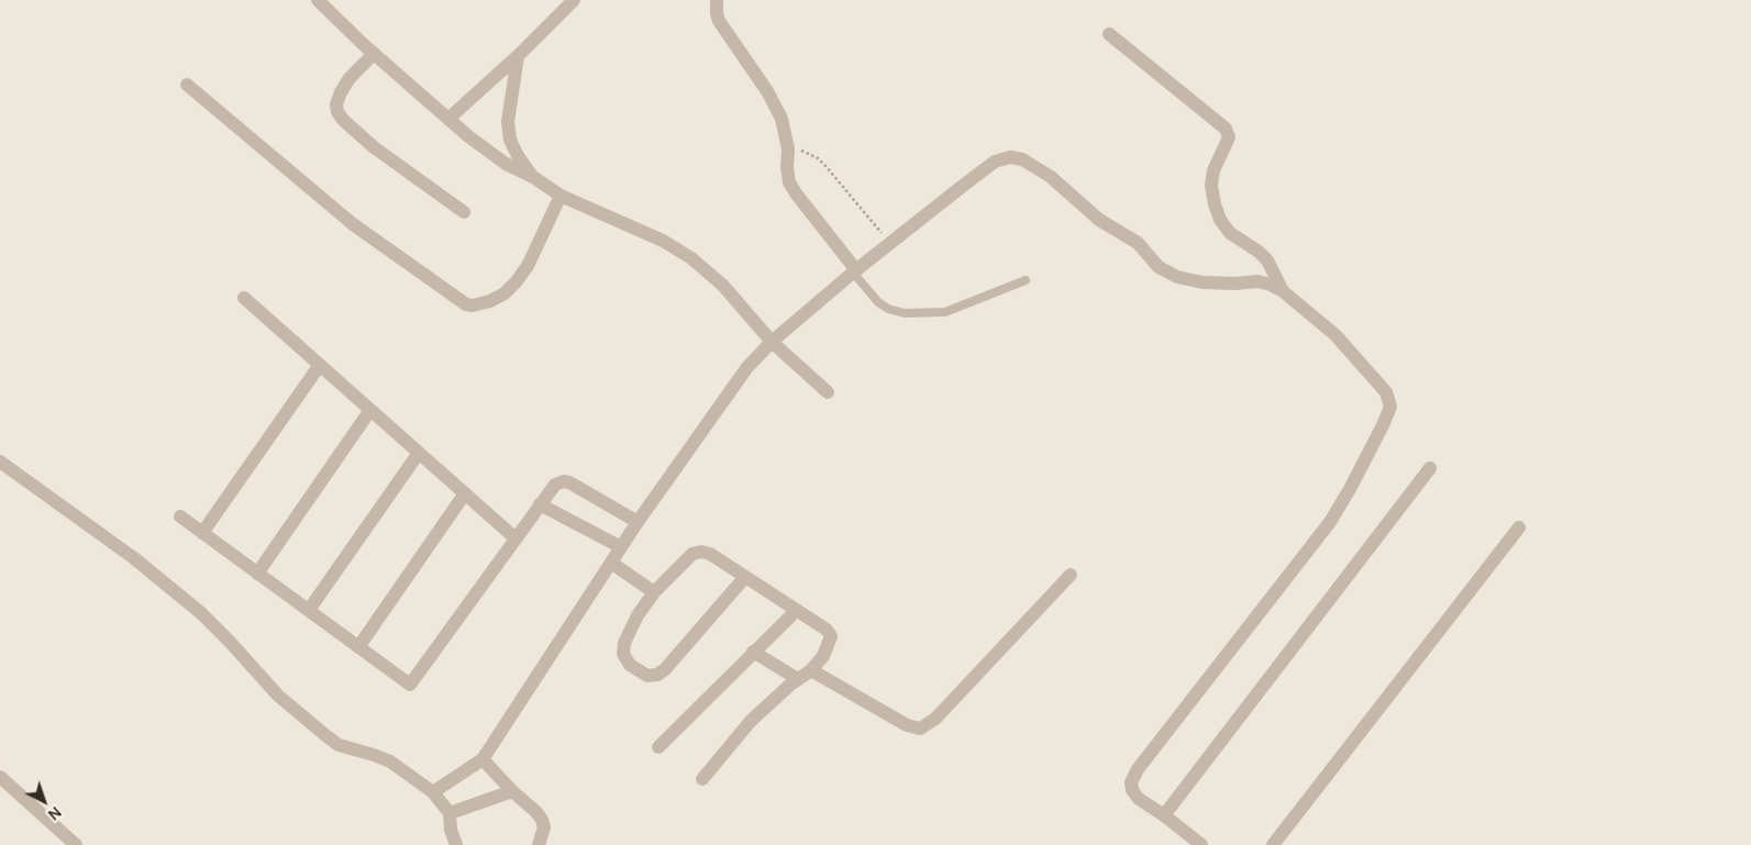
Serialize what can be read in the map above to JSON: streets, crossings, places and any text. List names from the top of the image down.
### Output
{
  "north": "bottom right"
}
